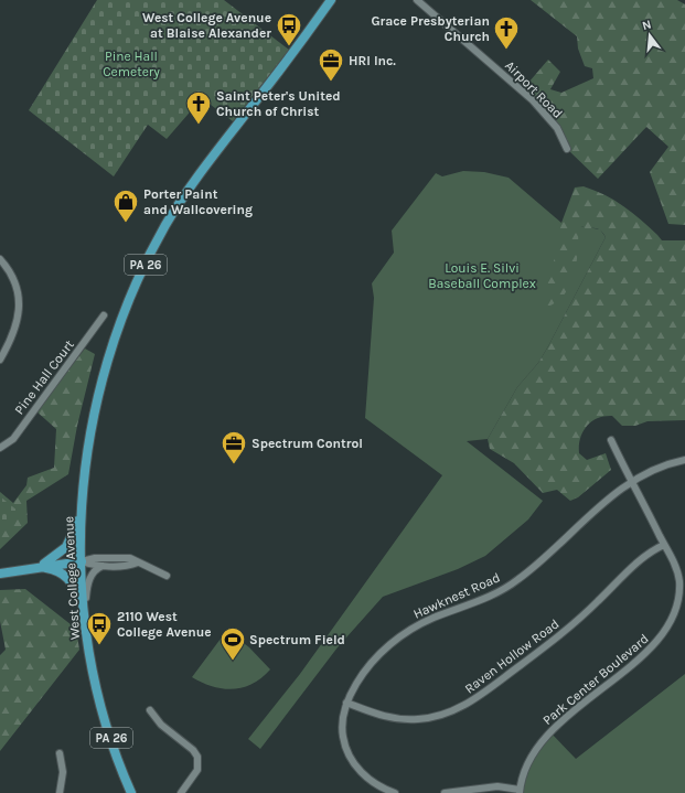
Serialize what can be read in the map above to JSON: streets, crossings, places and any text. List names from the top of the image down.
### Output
{
  "streets": {
    "main road": ["PA 26", "West College Avenue"],
    "street": [
      "Airport Road",
      "Pine Hall Court",
      "Hawknest Road",
      "Raven Hollow Road",
      "Park Center Boulevard"
    ]
  },
  "crossings": [
    ["Hawknest Road", "Raven Hollow Road"],
    ["Hawknest Road", "Park Center Boulevard"],
    ["Raven Hollow Road", "Park Center Boulevard"]
  ],
  "parks": ["Pine Hall Cemetery", "Louis E. Silvi Baseball Complex"],
  "places": {
    "bus stop": ["West College Avenue at Blaise Alexander", "2110 West College Avenue"],
    "church": ["Grace Presbyterian Church", "Saint Peter's United Church of Christ"],
    "office": ["HRI Inc.", "Spectrum Control"],
    "shop": ["Porter Paint and Wallcovering"],
    "sports": ["Spectrum Field"]
  },
  "north": "top"
}
